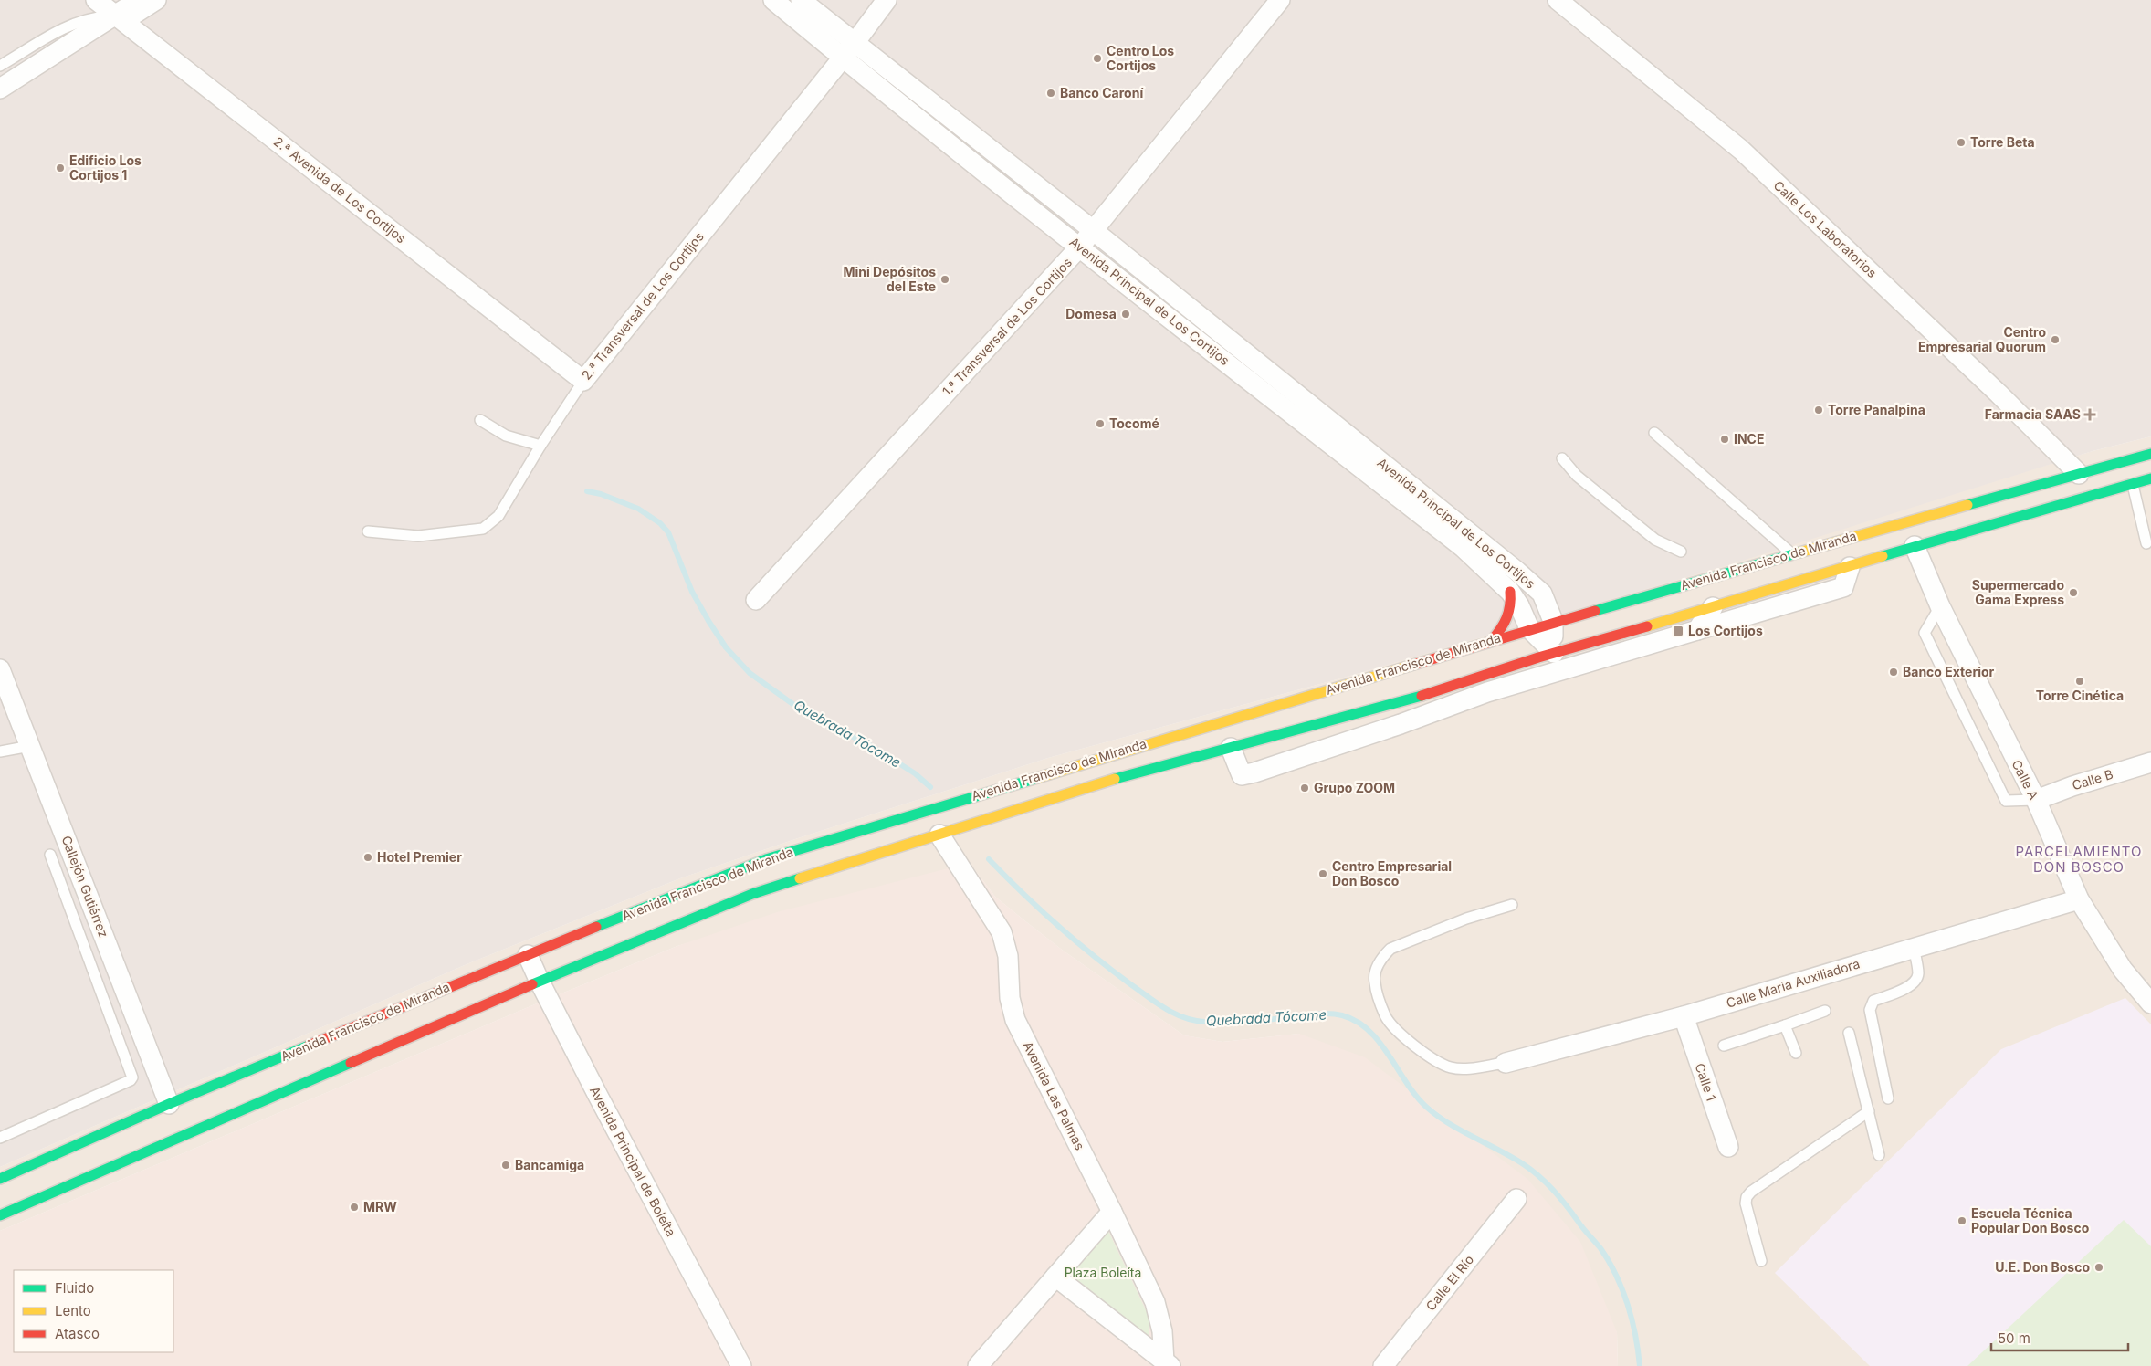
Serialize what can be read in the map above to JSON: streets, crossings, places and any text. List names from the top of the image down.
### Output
{
  "streets": {
    "main road": ["Avenida Francisco de Miranda"],
    "street": [
      "2.ª Avenida de Los Cortijos",
      "Calle Los Laboratorios",
      "Avenida Principal de Los Cortijos",
      "2.ª Transversal de Los Cortijos",
      "1.ª Transversal de Los Cortijos",
      "Calle A",
      "Calle B",
      "Callejón Gutiérrez",
      "Calle Maria Auxiliadora",
      "Calle 1",
      "Avenida Las Palmas",
      "Avenida Principal de Boleíta",
      "Calle El Río"
    ]
  },
  "crossings": [
    ["2.ª Avenida de Los Cortijos", "2.ª Transversal de Los Cortijos"],
    ["Calle Los Laboratorios", "Avenida Francisco de Miranda"],
    ["Avenida Principal de Los Cortijos", "2.ª Transversal de Los Cortijos"],
    ["Avenida Principal de Los Cortijos", "1.ª Transversal de Los Cortijos"],
    ["Avenida Principal de Los Cortijos", "Avenida Francisco de Miranda"],
    ["Avenida Francisco de Miranda", "Calle A"],
    ["Avenida Francisco de Miranda", "Callejón Gutiérrez"],
    ["Avenida Francisco de Miranda", "Avenida Las Palmas"],
    ["Avenida Francisco de Miranda", "Avenida Principal de Boleíta"],
    ["Calle A", "Calle B"],
    ["Calle A", "Calle Maria Auxiliadora"],
    ["Calle Maria Auxiliadora", "Calle 1"]
  ],
  "districts": ["PARCELAMIENTO DON BOSCO"],
  "water": ["Quebrada Tócome"],
  "parks": ["Plaza Boleíta"],
  "places": {
    "other": [
      "Centro Los Cortijos",
      "Banco Caroní",
      "Torre Beta",
      "Edificio Los Cortijos 1",
      "Mini Depósitos del Este",
      "Domesa",
      "Centro Empresarial Quorum",
      "Torre Panalpina",
      "Tocomé",
      "INCE",
      "Supermercado Gama Express",
      "Banco Exterior",
      "Torre Cinética",
      "Grupo ZOOM",
      "Hotel Premier",
      "Centro Empresarial Don Bosco",
      "Bancamiga",
      "MRW",
      "Escuela Técnica Popular Don Bosco",
      "U.E. Don Bosco"
    ],
    "health": ["Farmacia SAAS"],
    "transit": ["Los Cortijos"]
  },
  "legend": ["Fluido", "Lento", "Atasco"],
  "scale_bar": "50 m"
}
